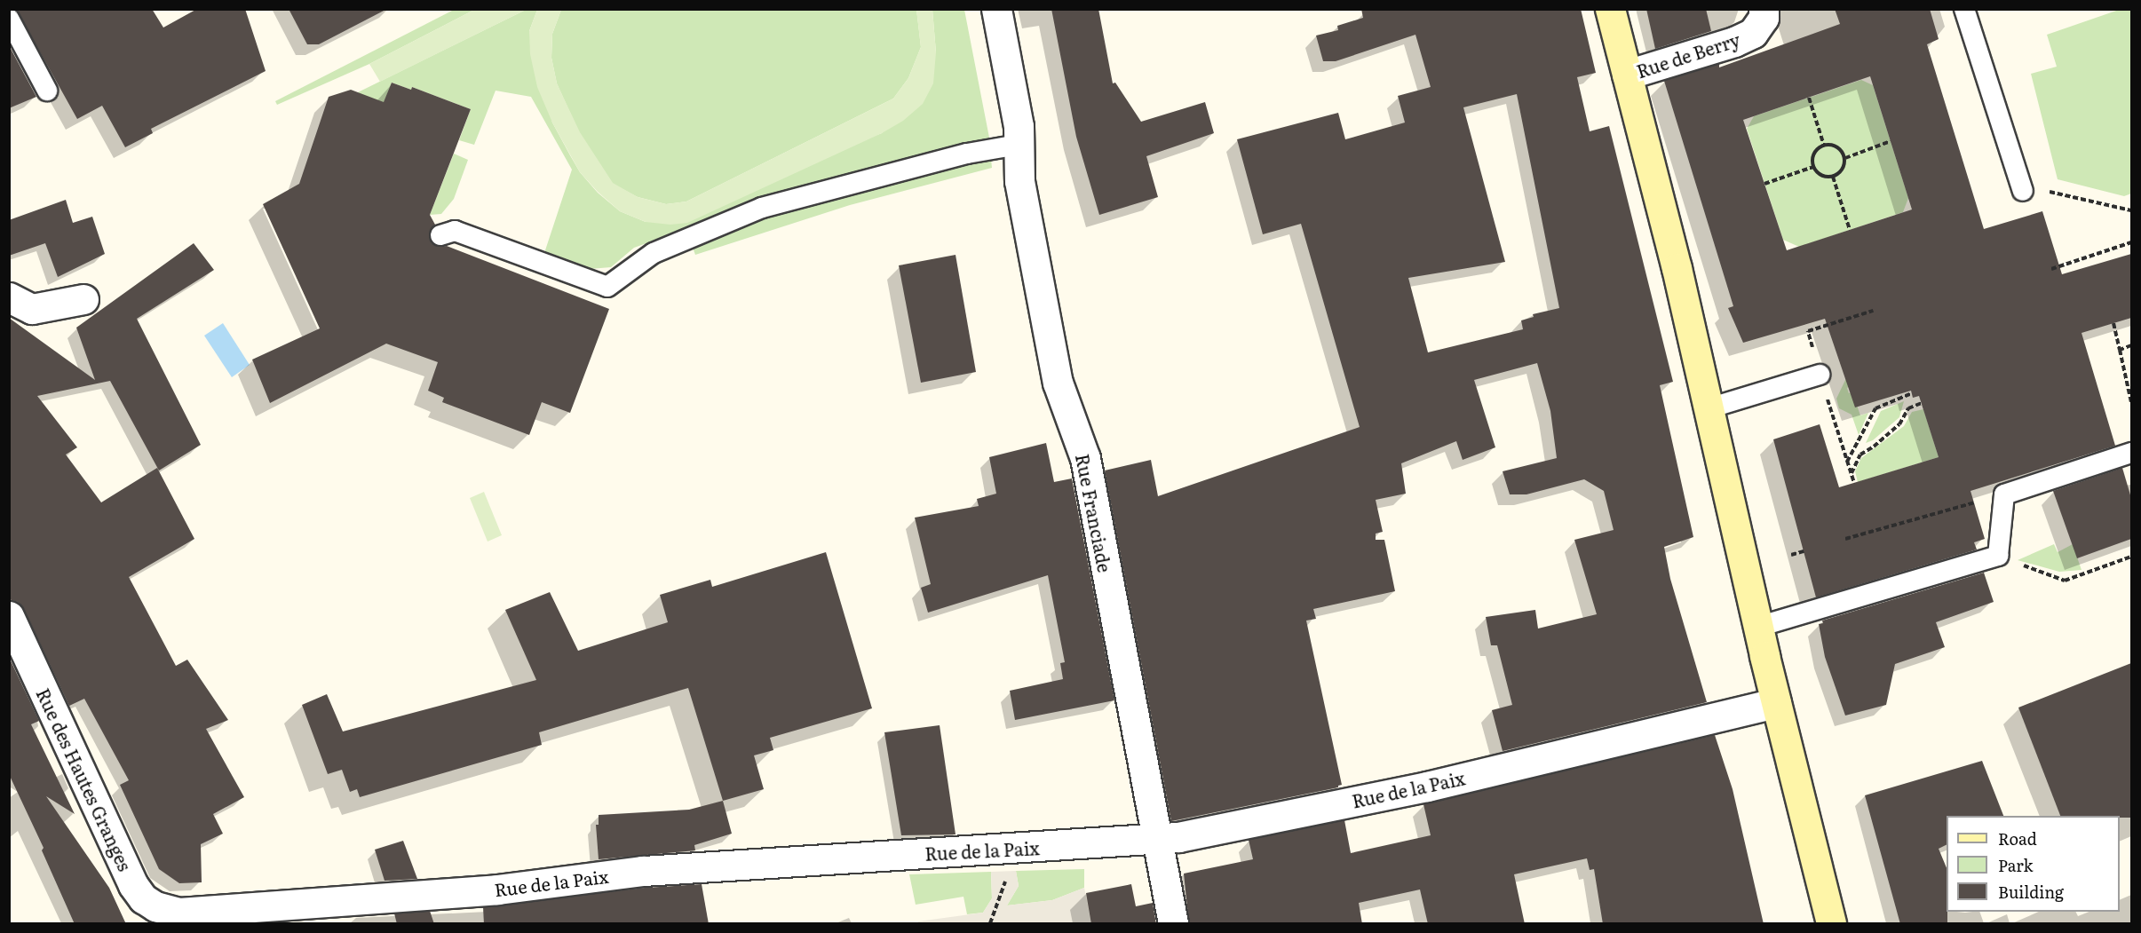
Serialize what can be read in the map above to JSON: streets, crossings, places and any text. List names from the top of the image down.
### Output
{
  "streets": {
    "street": [
      "Rue de Berry",
      "Rue Franciade",
      "Rue des Hautes Granges",
      "Rue de la Paix"
    ]
  },
  "crossings": [
    ["Rue Franciade", "Rue de la Paix"],
    ["Rue des Hautes Granges", "Rue de la Paix"]
  ],
  "legend": ["Road", "Park", "Building"]
}
